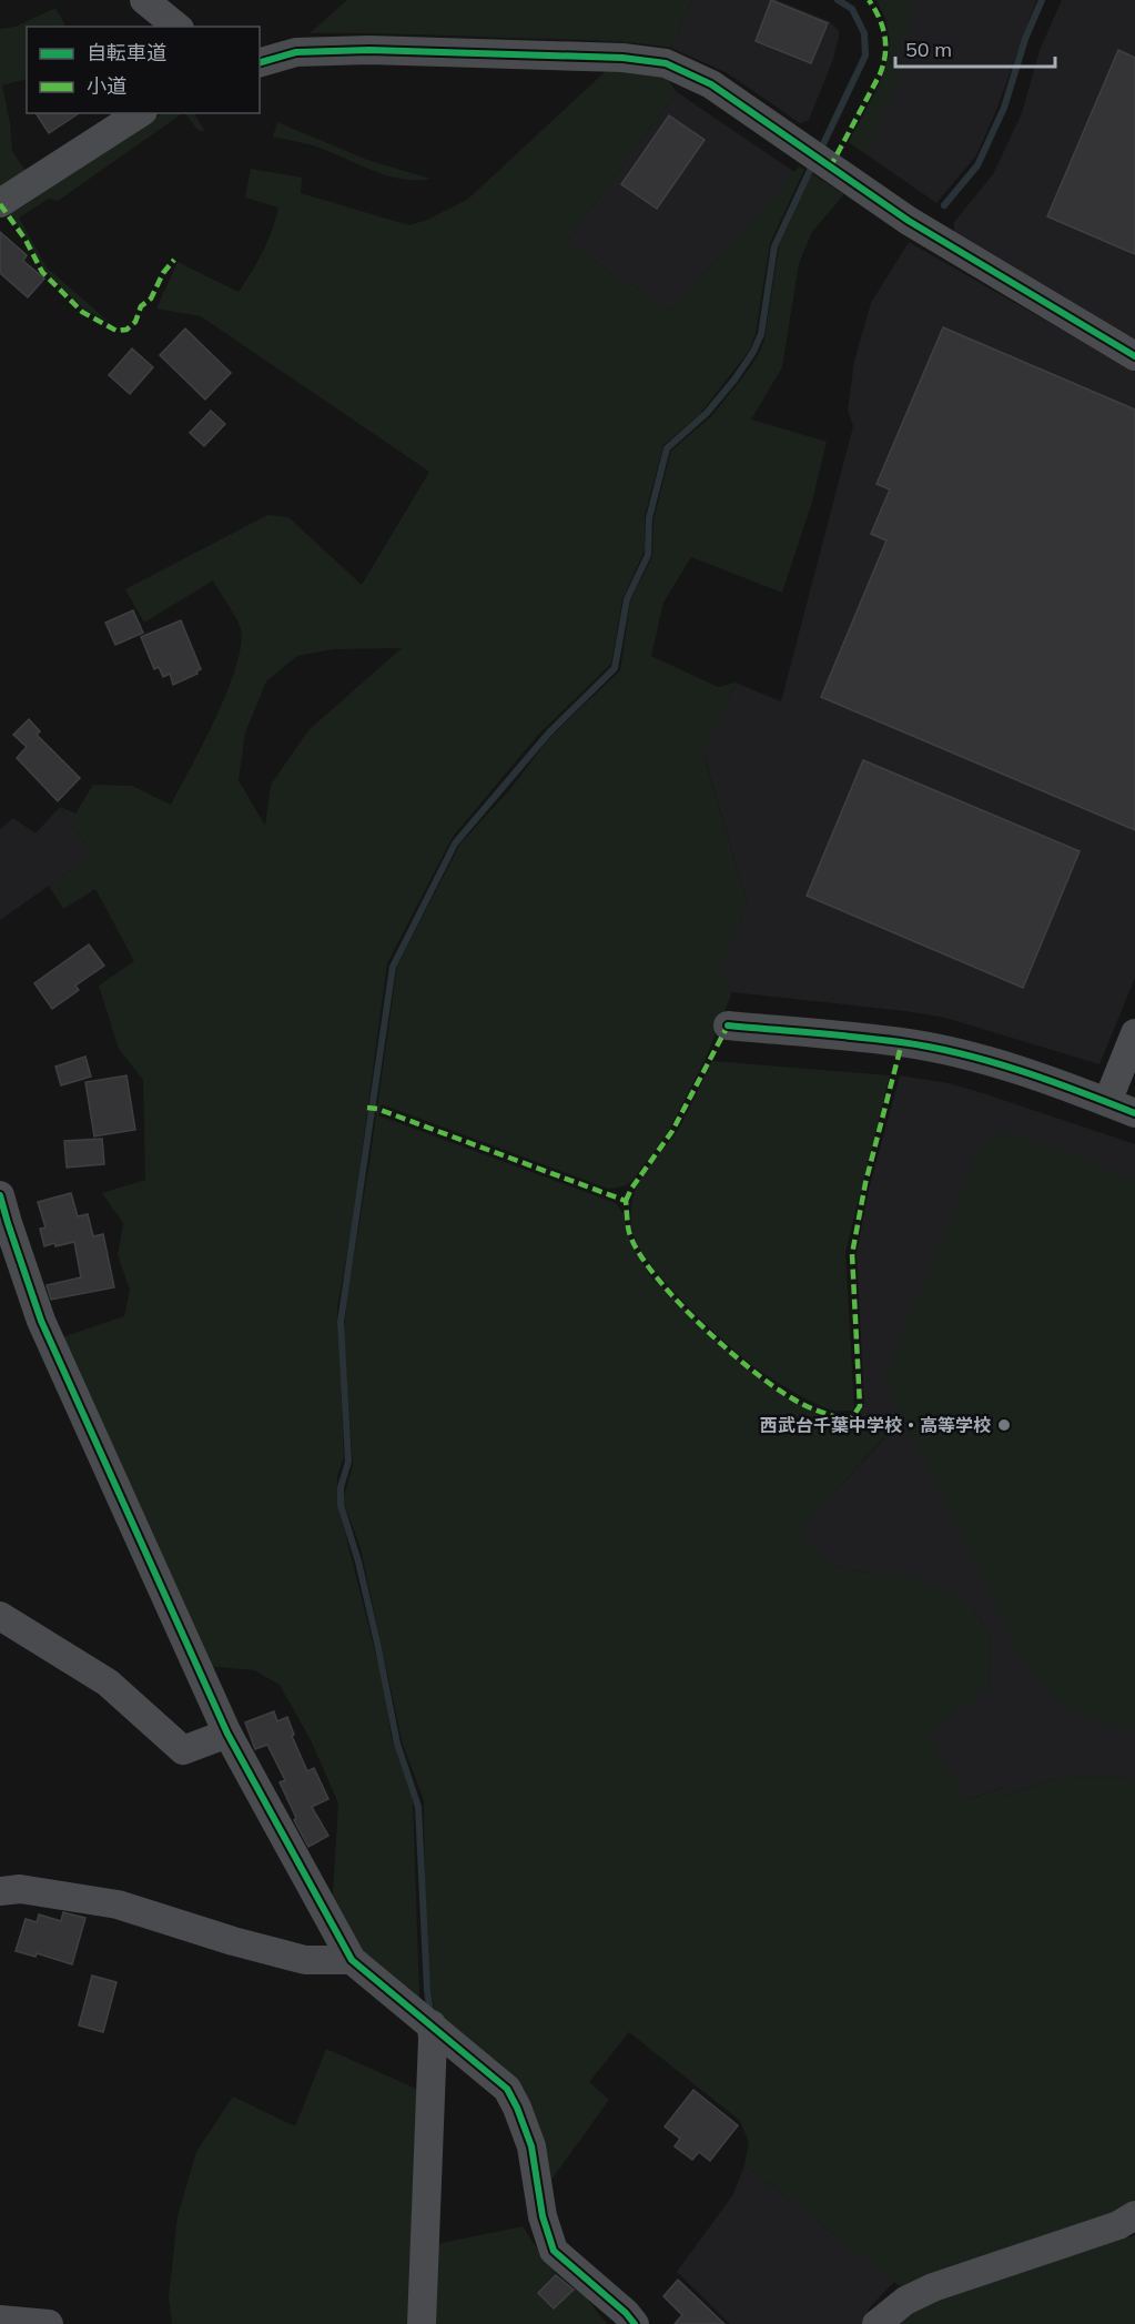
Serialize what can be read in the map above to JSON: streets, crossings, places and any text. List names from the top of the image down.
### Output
{
  "places": ["西武台千葉中学校・高等学校"],
  "legend": ["自転車道", "小道"],
  "scale_bar": "50 m"
}
